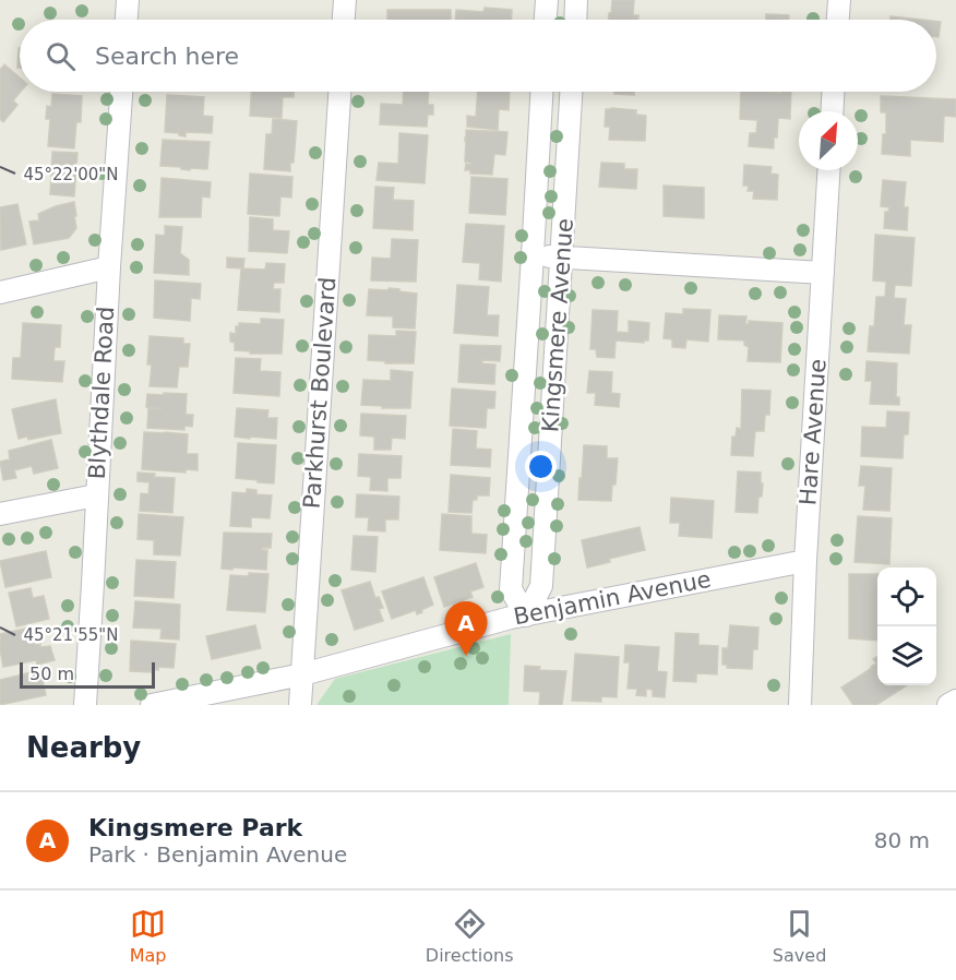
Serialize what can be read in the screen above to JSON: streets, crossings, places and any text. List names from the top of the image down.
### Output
{
  "streets": {
    "street": [
      "Kingsmere Avenue",
      "Blythdale Road",
      "Parkhurst Boulevard",
      "Hare Avenue",
      "Benjamin Avenue"
    ]
  },
  "crossings": [
    ["Kingsmere Avenue", "Benjamin Avenue"],
    ["Parkhurst Boulevard", "Benjamin Avenue"],
    ["Hare Avenue", "Benjamin Avenue"]
  ],
  "scale_bar": "50 m",
  "north": "top right",
  "page": {
    "search": "Search here",
    "pins": "A",
    "scale": "50 m",
    "heading": "Nearby",
    "list": [
      {
        "mark": "A",
        "name": "Kingsmere Park",
        "note": "Park · Benjamin Avenue",
        "value": "80 m"
      }
    ],
    "nav": ["Map", "Directions", "Saved"]
  },
  "coordinates": ["45°22'00\"N", "45°21'55\"N"]
}
